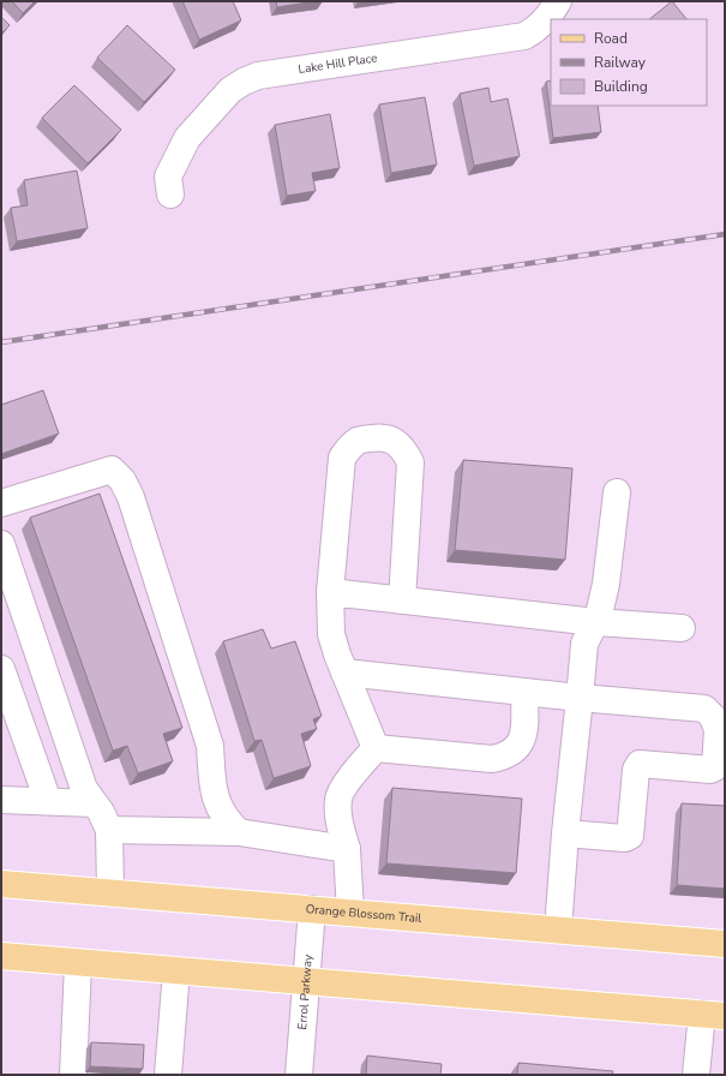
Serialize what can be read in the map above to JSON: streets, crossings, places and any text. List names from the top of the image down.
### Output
{
  "streets": {
    "main road": ["Orange Blossom Trail"],
    "street": ["Lake Hill Place", "Errol Parkway"]
  },
  "crossings": [
    ["Orange Blossom Trail", "Errol Parkway"]
  ],
  "legend": ["Road", "Railway", "Building"]
}
